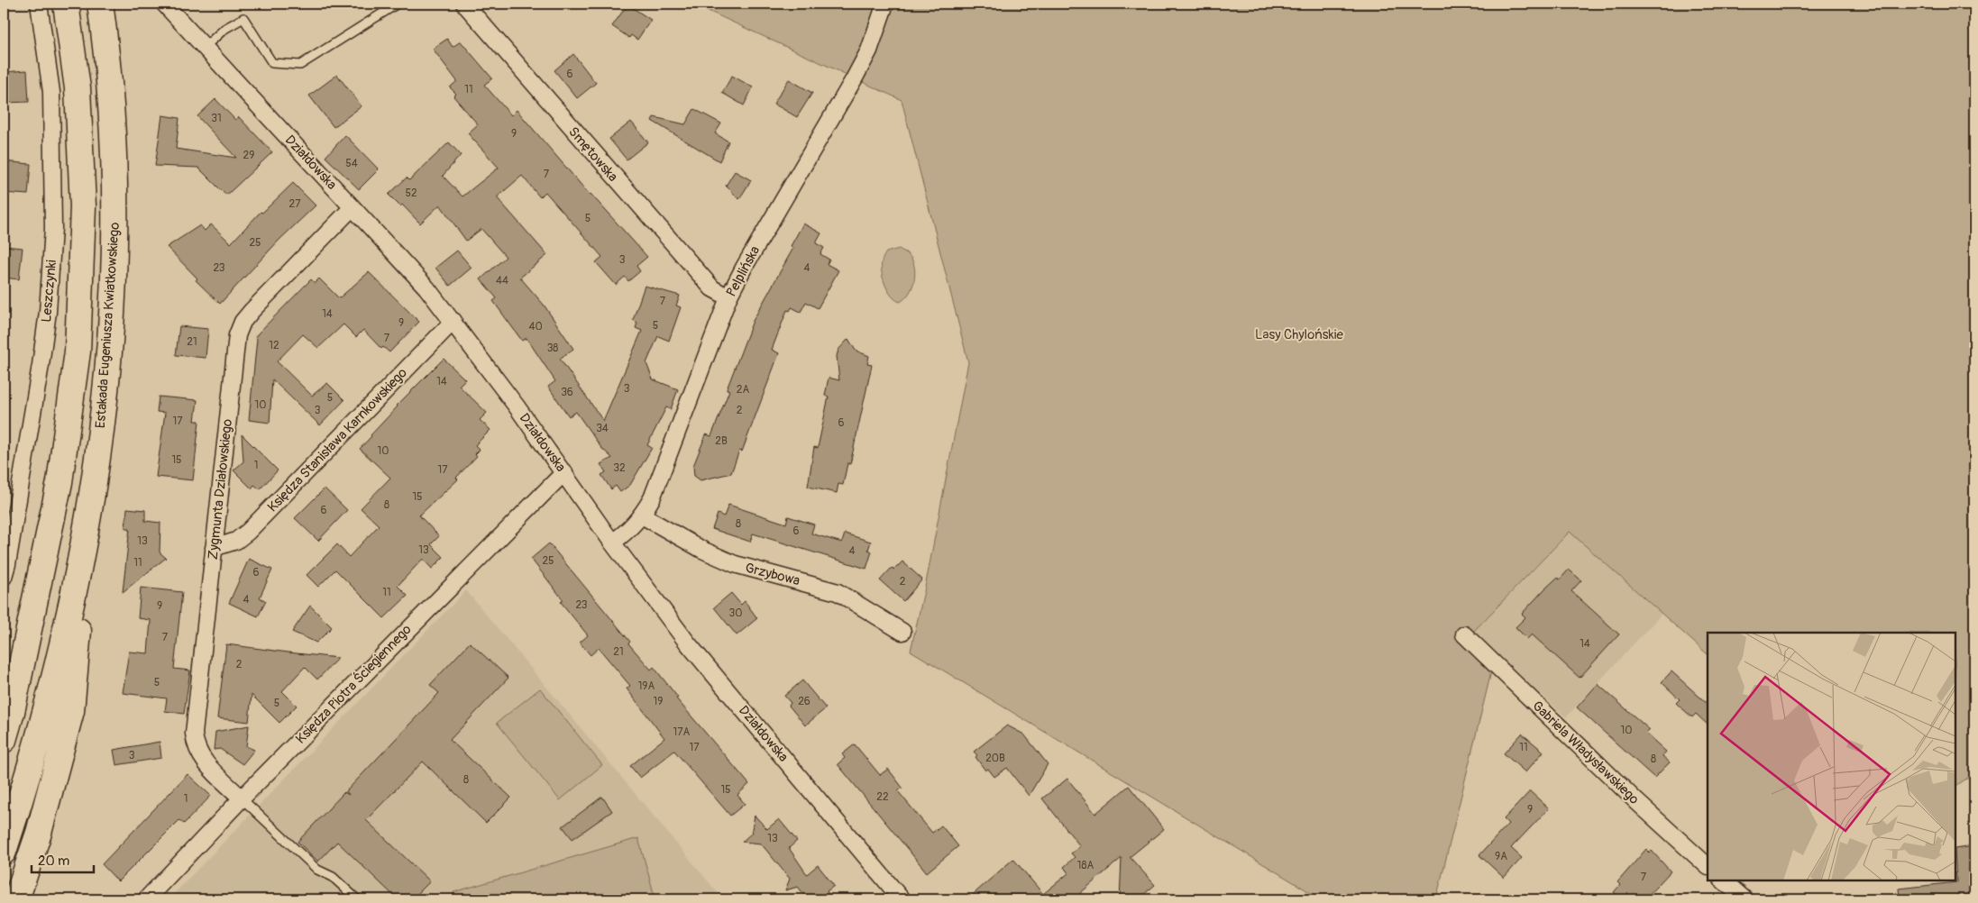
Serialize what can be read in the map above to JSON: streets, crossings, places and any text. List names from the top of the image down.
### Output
{
  "streets": {
    "highway": ["Estakada Eugeniusza Kwiatkowskiego"],
    "street": [
      "Smętowska",
      "Działdowska",
      "Pelplińska",
      "Leszczynki",
      "Księdza Stanisława Karnkowskiego",
      "Zygmunta Działowskiego",
      "Grzybowa",
      "Księdza Piotra Ściegiennego",
      "Gabriela Władysławskiego"
    ]
  },
  "crossings": [
    ["Smętowska", "Pelplińska"],
    ["Działdowska", "Pelplińska"],
    ["Działdowska", "Księdza Stanisława Karnkowskiego"],
    ["Działdowska", "Zygmunta Działowskiego"],
    ["Działdowska", "Księdza Piotra Ściegiennego"],
    ["Pelplińska", "Grzybowa"],
    ["Księdza Stanisława Karnkowskiego", "Zygmunta Działowskiego"],
    ["Zygmunta Działowskiego", "Księdza Piotra Ściegiennego"]
  ],
  "parks": ["Lasy Chylońskie"],
  "house_numbers": [
    "6",
    "11",
    "31",
    "9",
    "29",
    "54",
    "7",
    "52",
    "27",
    "5",
    "25",
    "3",
    "23",
    "4",
    "44",
    "7",
    "14",
    "9",
    "5",
    "40",
    "7",
    "21",
    "12",
    "38",
    "14",
    "3",
    "2A",
    "36",
    "5",
    "10",
    "3",
    "2",
    "17",
    "6",
    "34",
    "2B",
    "10",
    "15",
    "1",
    "32",
    "17",
    "15",
    "8",
    "6",
    "8",
    "6",
    "13",
    "13",
    "4",
    "25",
    "11",
    "6",
    "2",
    "11",
    "4",
    "23",
    "9",
    "30",
    "7",
    "14",
    "21",
    "2",
    "5",
    "19A",
    "19",
    "26",
    "5",
    "10",
    "17A",
    "17",
    "11",
    "3",
    "20B",
    "8",
    "8",
    "15",
    "22",
    "1",
    "9",
    "13",
    "9A",
    "18A",
    "7"
  ],
  "scale_bar": "20 m"
}
